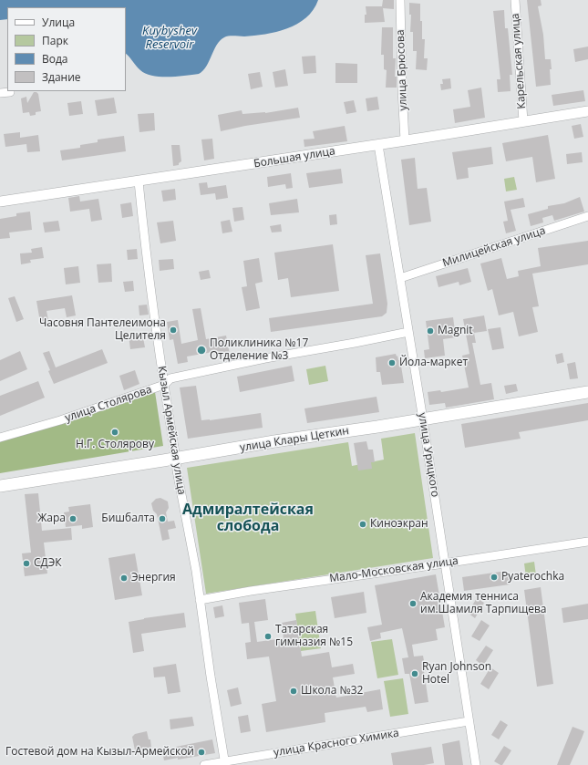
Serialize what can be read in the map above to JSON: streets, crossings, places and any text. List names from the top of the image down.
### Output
{
  "streets": {
    "main road": ["улица Клары Цеткин"],
    "street": [
      "Карельская улица",
      "улица Брюсова",
      "Большая улица",
      "Милицейская улица",
      "улица Столярова",
      "Кызыл Армейская улица",
      "улица Урицкого",
      "Мало-Московская улица",
      "улица Красного Химика"
    ]
  },
  "crossings": [
    ["Карельская улица", "Большая улица"],
    ["улица Брюсова", "Большая улица"],
    ["Большая улица", "Кызыл Армейская улица"],
    ["Большая улица", "улица Урицкого"],
    ["Милицейская улица", "улица Урицкого"],
    ["улица Столярова", "Кызыл Армейская улица"],
    ["улица Столярова", "улица Урицкого"],
    ["Кызыл Армейская улица", "улица Клары Цеткин"],
    ["Кызыл Армейская улица", "Мало-Московская улица"],
    ["Кызыл Армейская улица", "улица Красного Химика"],
    ["улица Клары Цеткин", "улица Урицкого"],
    ["улица Урицкого", "Мало-Московская улица"],
    ["улица Урицкого", "улица Красного Химика"]
  ],
  "districts": ["Адмиралтейская слобода"],
  "water": ["Kuybyshev Reservoir"],
  "places": [
    "Часовня Пантелеимона Целителя",
    "Magnit",
    "Поликлиника №17 Отделение №3",
    "Йола-маркет",
    "Н.Г. Столярову",
    "Жара",
    "Бишбалта",
    "Киноэкран",
    "СДЭК",
    "Pyaterochka",
    "Энергия",
    "Академия тенниса им.Шамиля Тарпищева",
    "Татарская гимназия №15",
    "Ryan Johnson Hotel",
    "Школа №32",
    "Гостевой дом на Кызыл-Армейской"
  ],
  "legend": [
    "Улица",
    "Парк",
    "Вода",
    "Здание"
  ]
}
